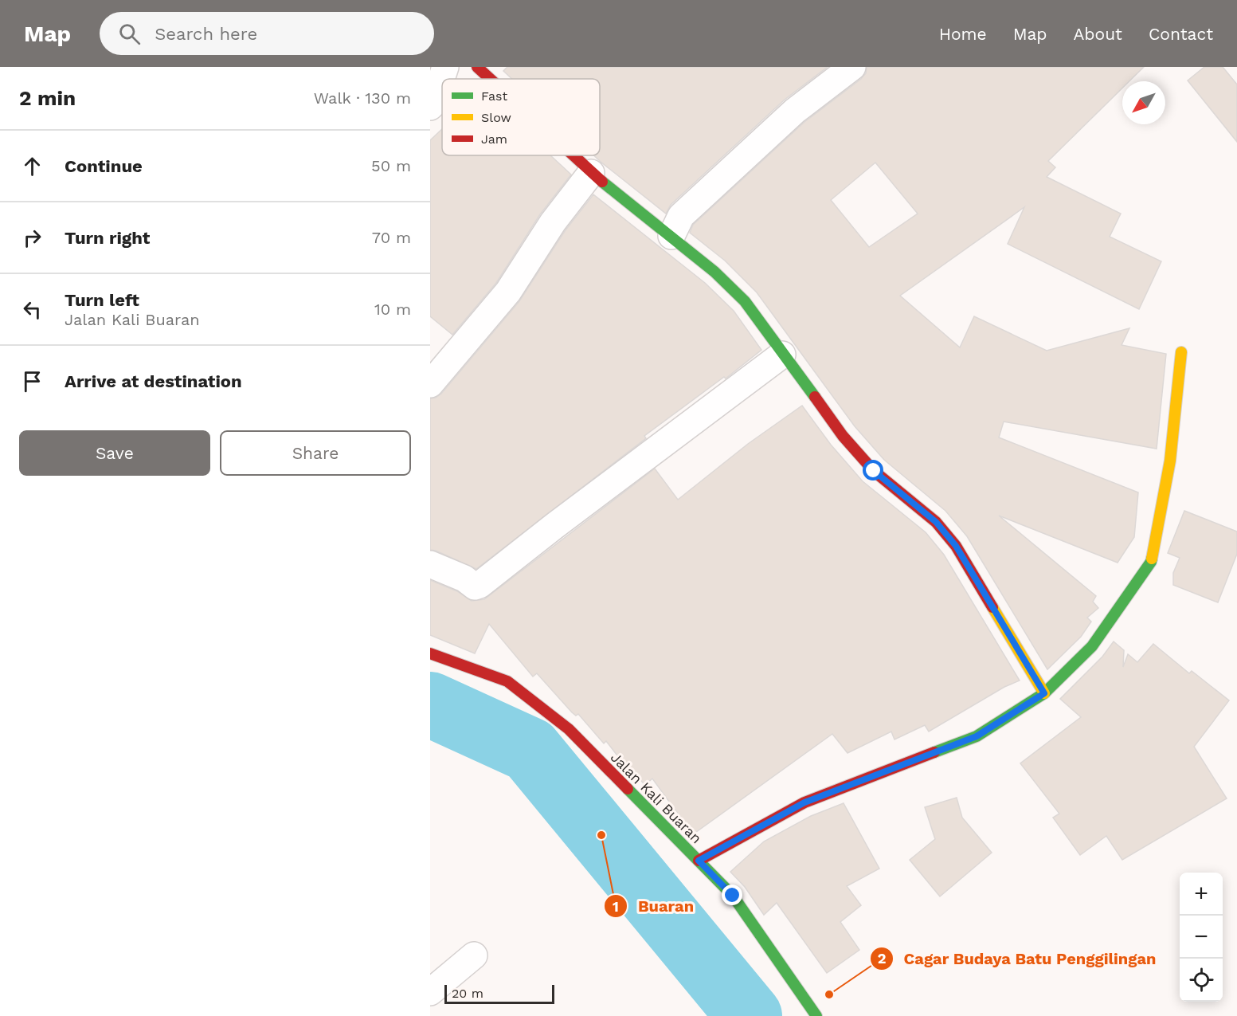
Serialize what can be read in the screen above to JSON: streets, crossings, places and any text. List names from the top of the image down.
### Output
{
  "streets": {
    "street": ["Jalan Kali Buaran"]
  },
  "places": ["Buaran", "Cagar Budaya Batu Penggilingan"],
  "legend": ["Fast", "Slow", "Jam"],
  "scale_bar": "20 m",
  "north": "bottom left",
  "page": {
    "header": "Map",
    "search": "Search here",
    "nav": [
      "Home",
      "Map",
      "About",
      "Contact"
    ],
    "heading": ["2 min", "Walk · 130 m"],
    "list": [
      ["Continue", "50 m"],
      ["Turn right", "70 m"],
      ["Turn left", "Jalan Kali Buaran", "10 m"],
      "Arrive at destination"
    ],
    "buttons": ["Save", "Share"],
    "map_buttons": ["+", "−"],
    "scale": "20 m"
  }
}
